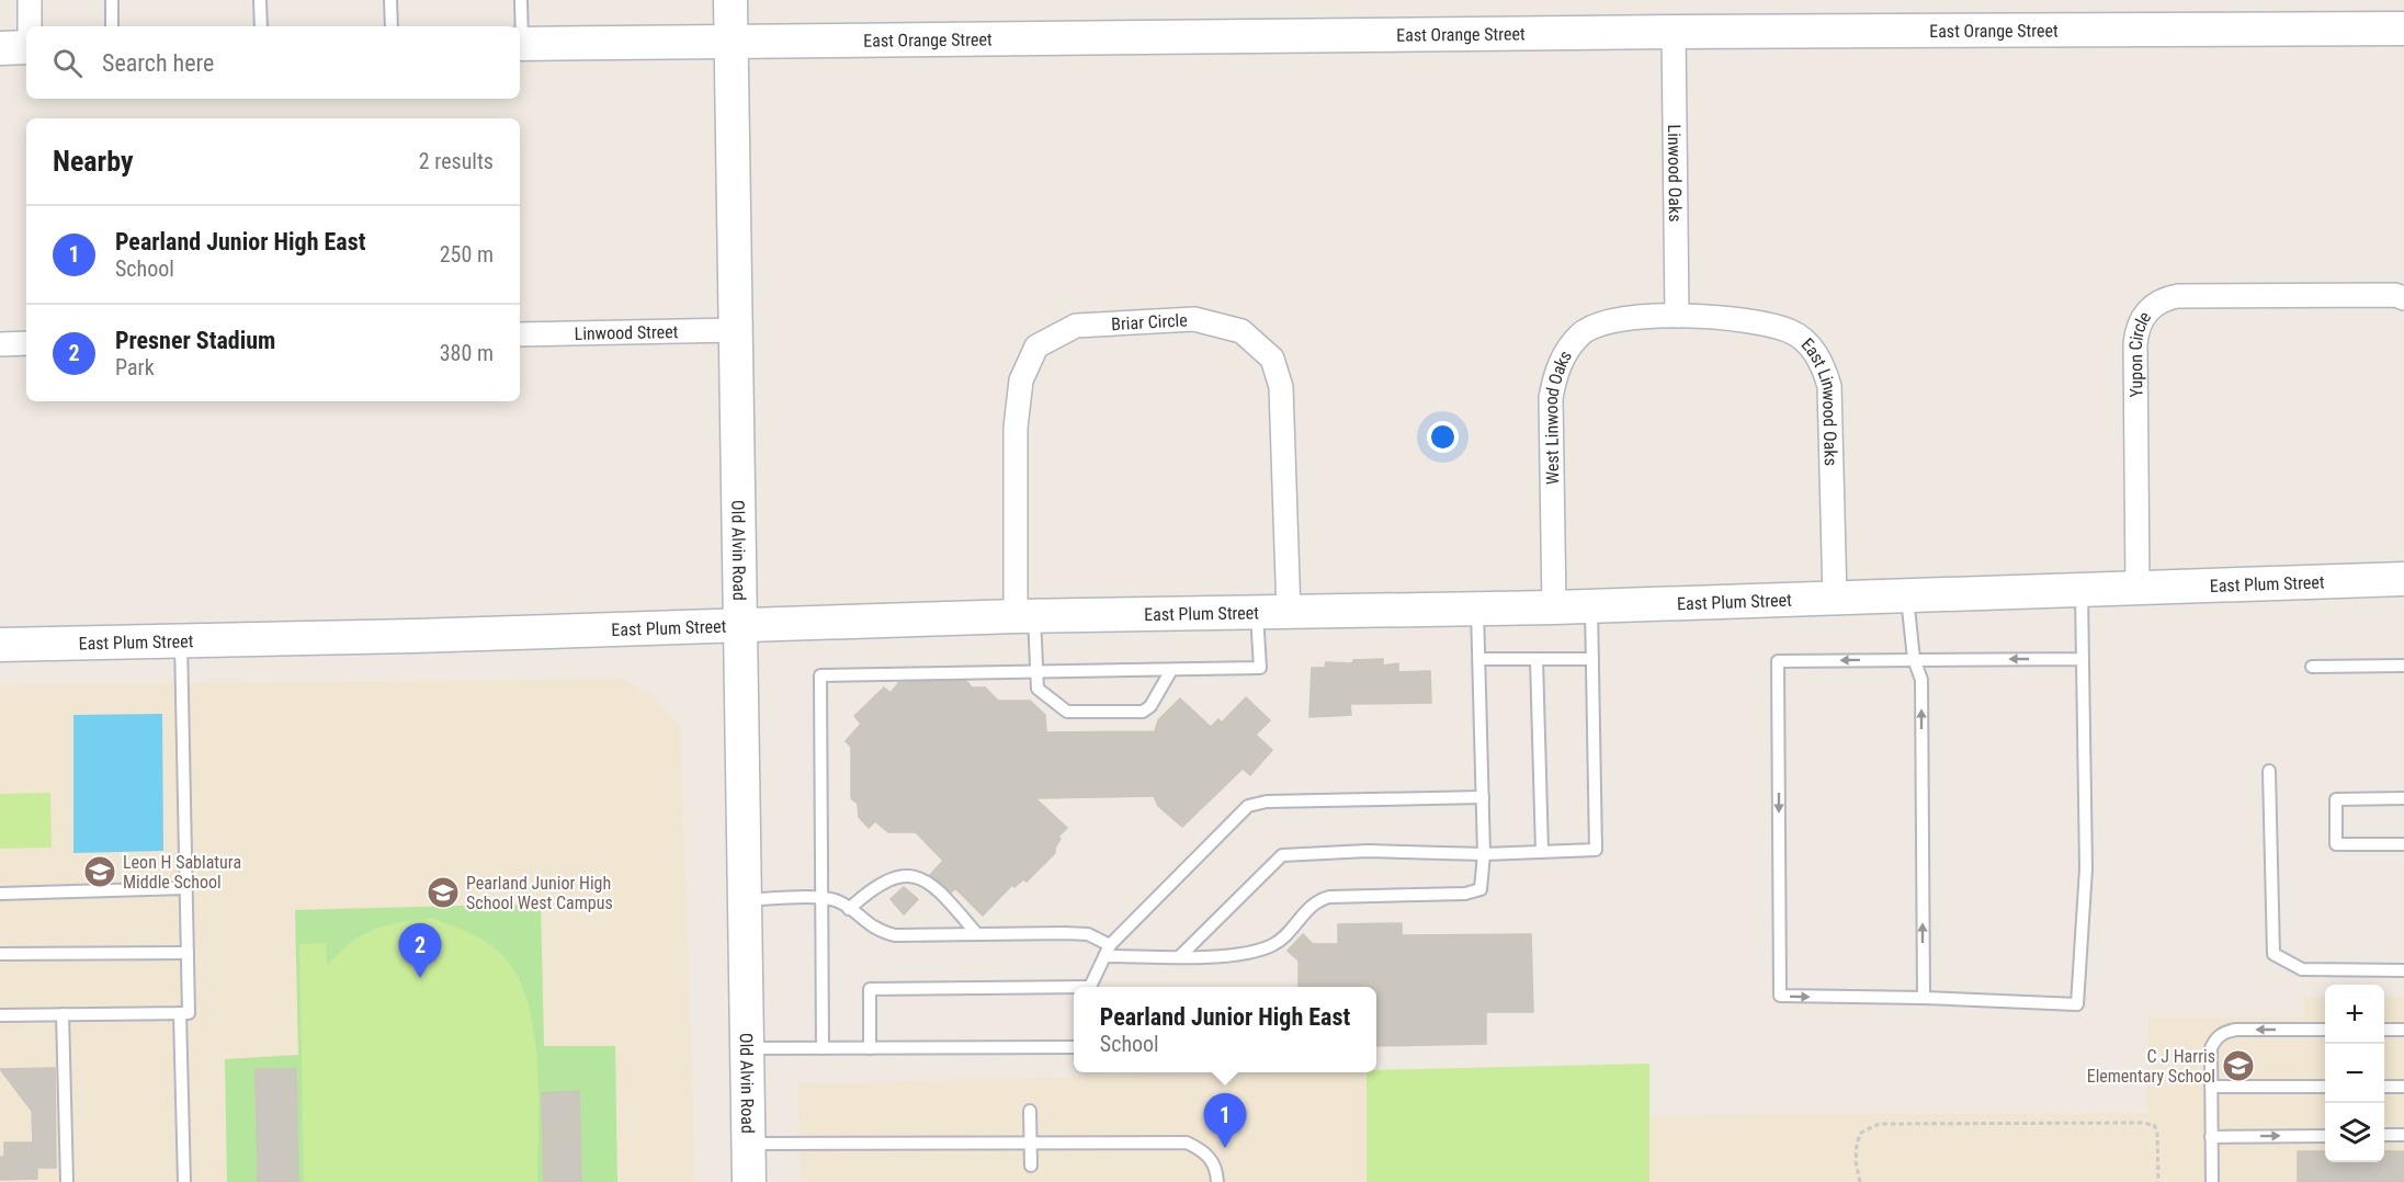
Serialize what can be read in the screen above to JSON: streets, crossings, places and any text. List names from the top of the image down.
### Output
{
  "streets": {
    "street": [
      "East Orange Street",
      "Linwood Oaks",
      "Briar Circle",
      "Linwood Street",
      "Yupon Circle",
      "East Linwood Oaks",
      "West Linwood Oaks",
      "Old Alvin Road",
      "East Plum Street"
    ]
  },
  "crossings": [
    ["East Orange Street", "Linwood Oaks"],
    ["East Orange Street", "Old Alvin Road"],
    ["Linwood Oaks", "East Linwood Oaks"],
    ["Linwood Oaks", "West Linwood Oaks"],
    ["Briar Circle", "East Plum Street"],
    ["Linwood Street", "Old Alvin Road"],
    ["Yupon Circle", "East Plum Street"],
    ["East Linwood Oaks", "West Linwood Oaks"],
    ["East Linwood Oaks", "East Plum Street"],
    ["West Linwood Oaks", "East Plum Street"],
    ["Old Alvin Road", "East Plum Street"]
  ],
  "places": {
    "school or university": ["Leon H Sablatura Middle School", "Pearland Junior High School West Campus", "C J Harris Elementary School"]
  },
  "page": {
    "search": "Search here",
    "heading": ["Nearby", "2 results"],
    "list": [
      {
        "mark": "1",
        "name": "Pearland Junior High East",
        "note": "School",
        "value": "250 m"
      },
      {
        "mark": "2",
        "name": "Presner Stadium",
        "note": "Park",
        "value": "380 m"
      }
    ],
    "pins": ["2", "1"],
    "map_buttons": ["+", "−"],
    "popup": ["Pearland Junior High East", "School"]
  }
}
